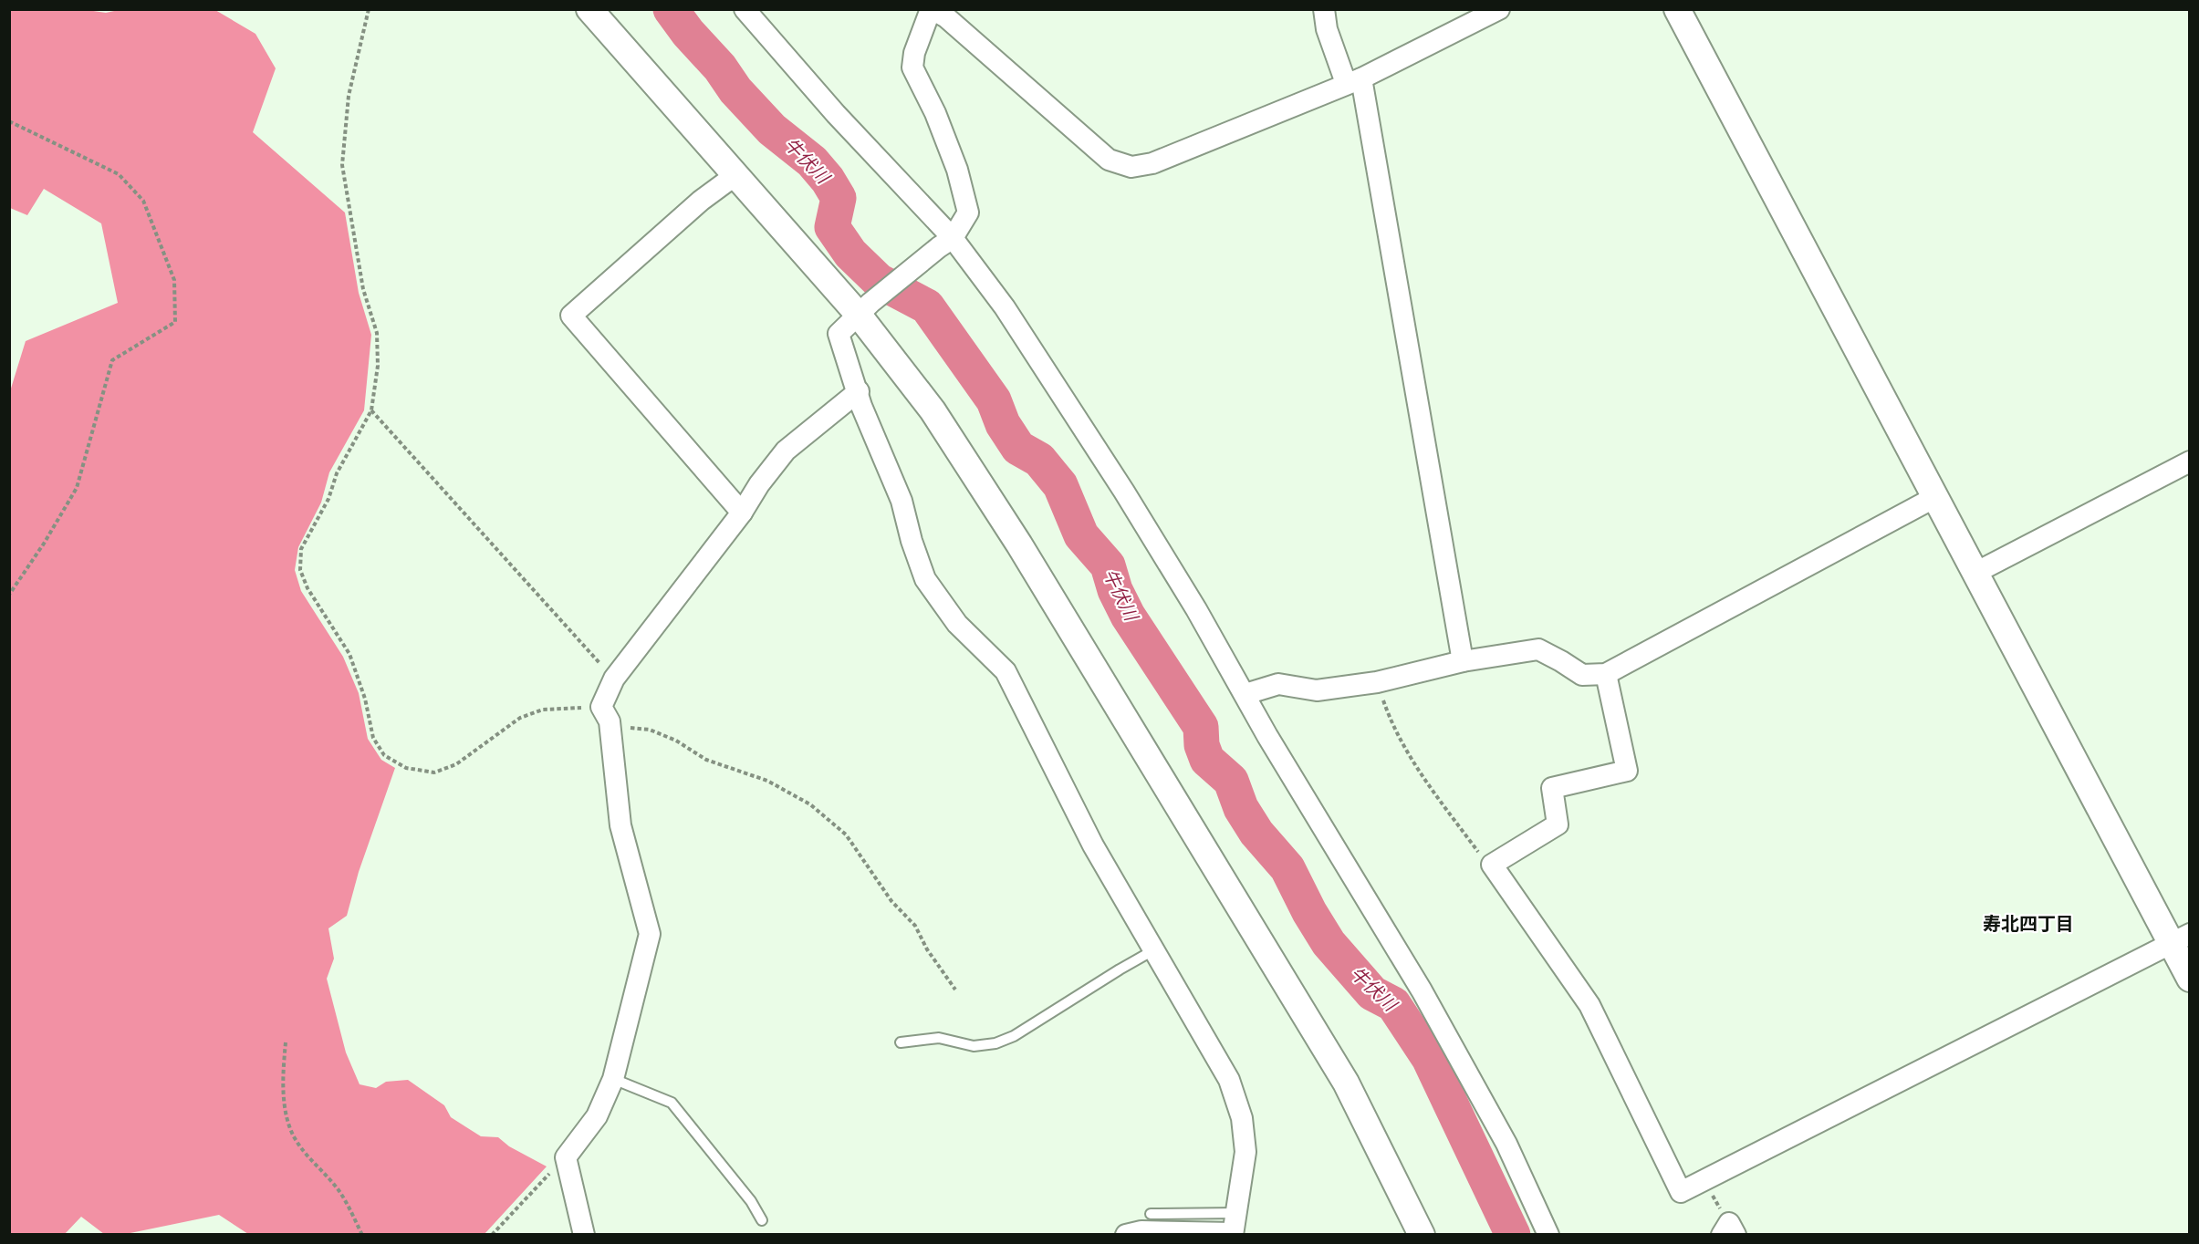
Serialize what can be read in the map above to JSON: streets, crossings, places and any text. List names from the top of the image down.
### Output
{
  "districts": ["寿北四丁目"],
  "water": ["牛伏川"]
}
